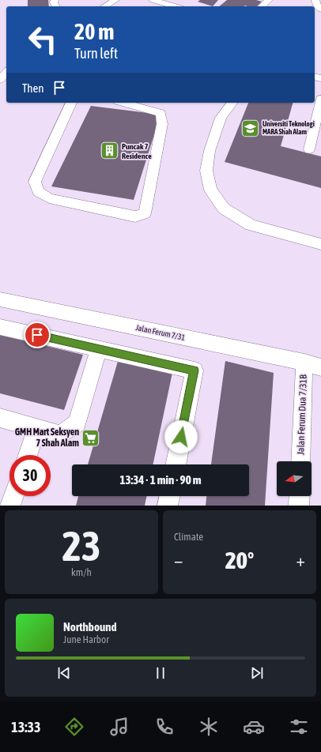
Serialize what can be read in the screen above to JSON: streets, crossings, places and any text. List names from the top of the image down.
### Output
{
  "streets": {
    "street": ["Jalan Ferum 7/31", "Jalan Ferum Dua 7/31B"]
  },
  "crossings": [
    ["Jalan Ferum 7/31", "Jalan Ferum Dua 7/31B"]
  ],
  "places": {
    "school or university": ["Universiti Teknologi MARA Shah Alam"],
    "building": ["Puncak 7 Residence"],
    "supermarket": ["GMH Mart Seksyen 7 Shah Alam"]
  },
  "north": "left",
  "page": {
    "turn": ["20 m", "Turn left"],
    "then": "Then",
    "limit": "30",
    "trip": "13:34 · 1 min · 90 m",
    "tile": [
      ["23", "km/h"],
      "Climate"
    ],
    "heat": ["−", "20°", "+"],
    "song": ["Northbound", "June Harbor"],
    "tabs": "13:33"
  }
}
